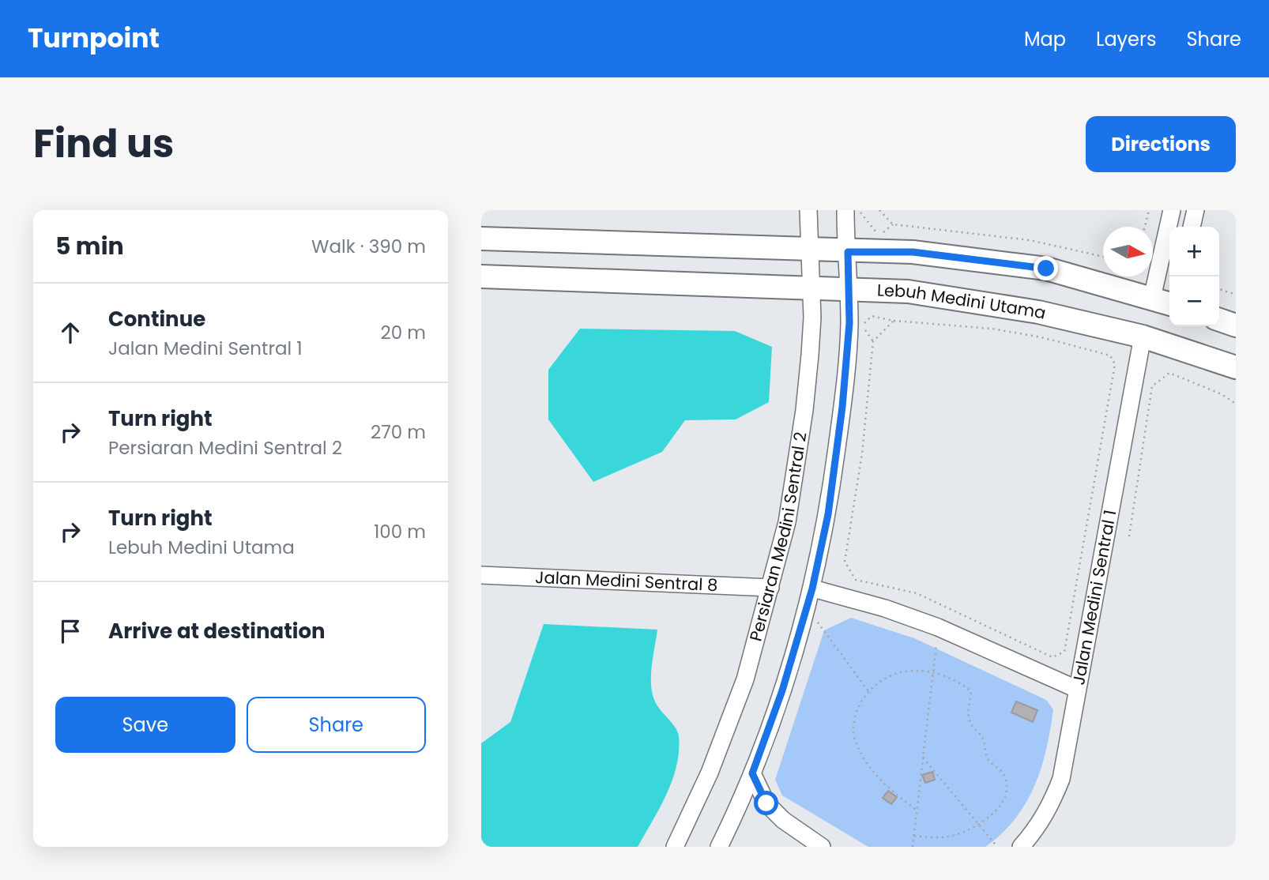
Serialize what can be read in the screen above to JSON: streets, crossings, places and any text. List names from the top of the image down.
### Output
{
  "streets": {
    "main road": ["Lebuh Medini Utama"],
    "street": ["Persiaran Medini Sentral 2", "Jalan Medini Sentral 8", "Jalan Medini Sentral 1"]
  },
  "crossings": [
    ["Lebuh Medini Utama", "Persiaran Medini Sentral 2"],
    ["Lebuh Medini Utama", "Jalan Medini Sentral 1"],
    ["Persiaran Medini Sentral 2", "Jalan Medini Sentral 8"]
  ],
  "north": "right",
  "page": {
    "header": "Turnpoint",
    "nav": ["Map", "Layers", "Share"],
    "title": "Find us",
    "buttons": [
      "Directions",
      ["Save", "Share"]
    ],
    "heading": ["5 min", "Walk · 390 m"],
    "map_buttons": ["+", "−"],
    "list": [
      ["Continue", "Jalan Medini Sentral 1", "20 m"],
      ["Turn right", "Persiaran Medini Sentral 2", "270 m"],
      ["Turn right", "Lebuh Medini Utama", "100 m"],
      "Arrive at destination"
    ]
  }
}
